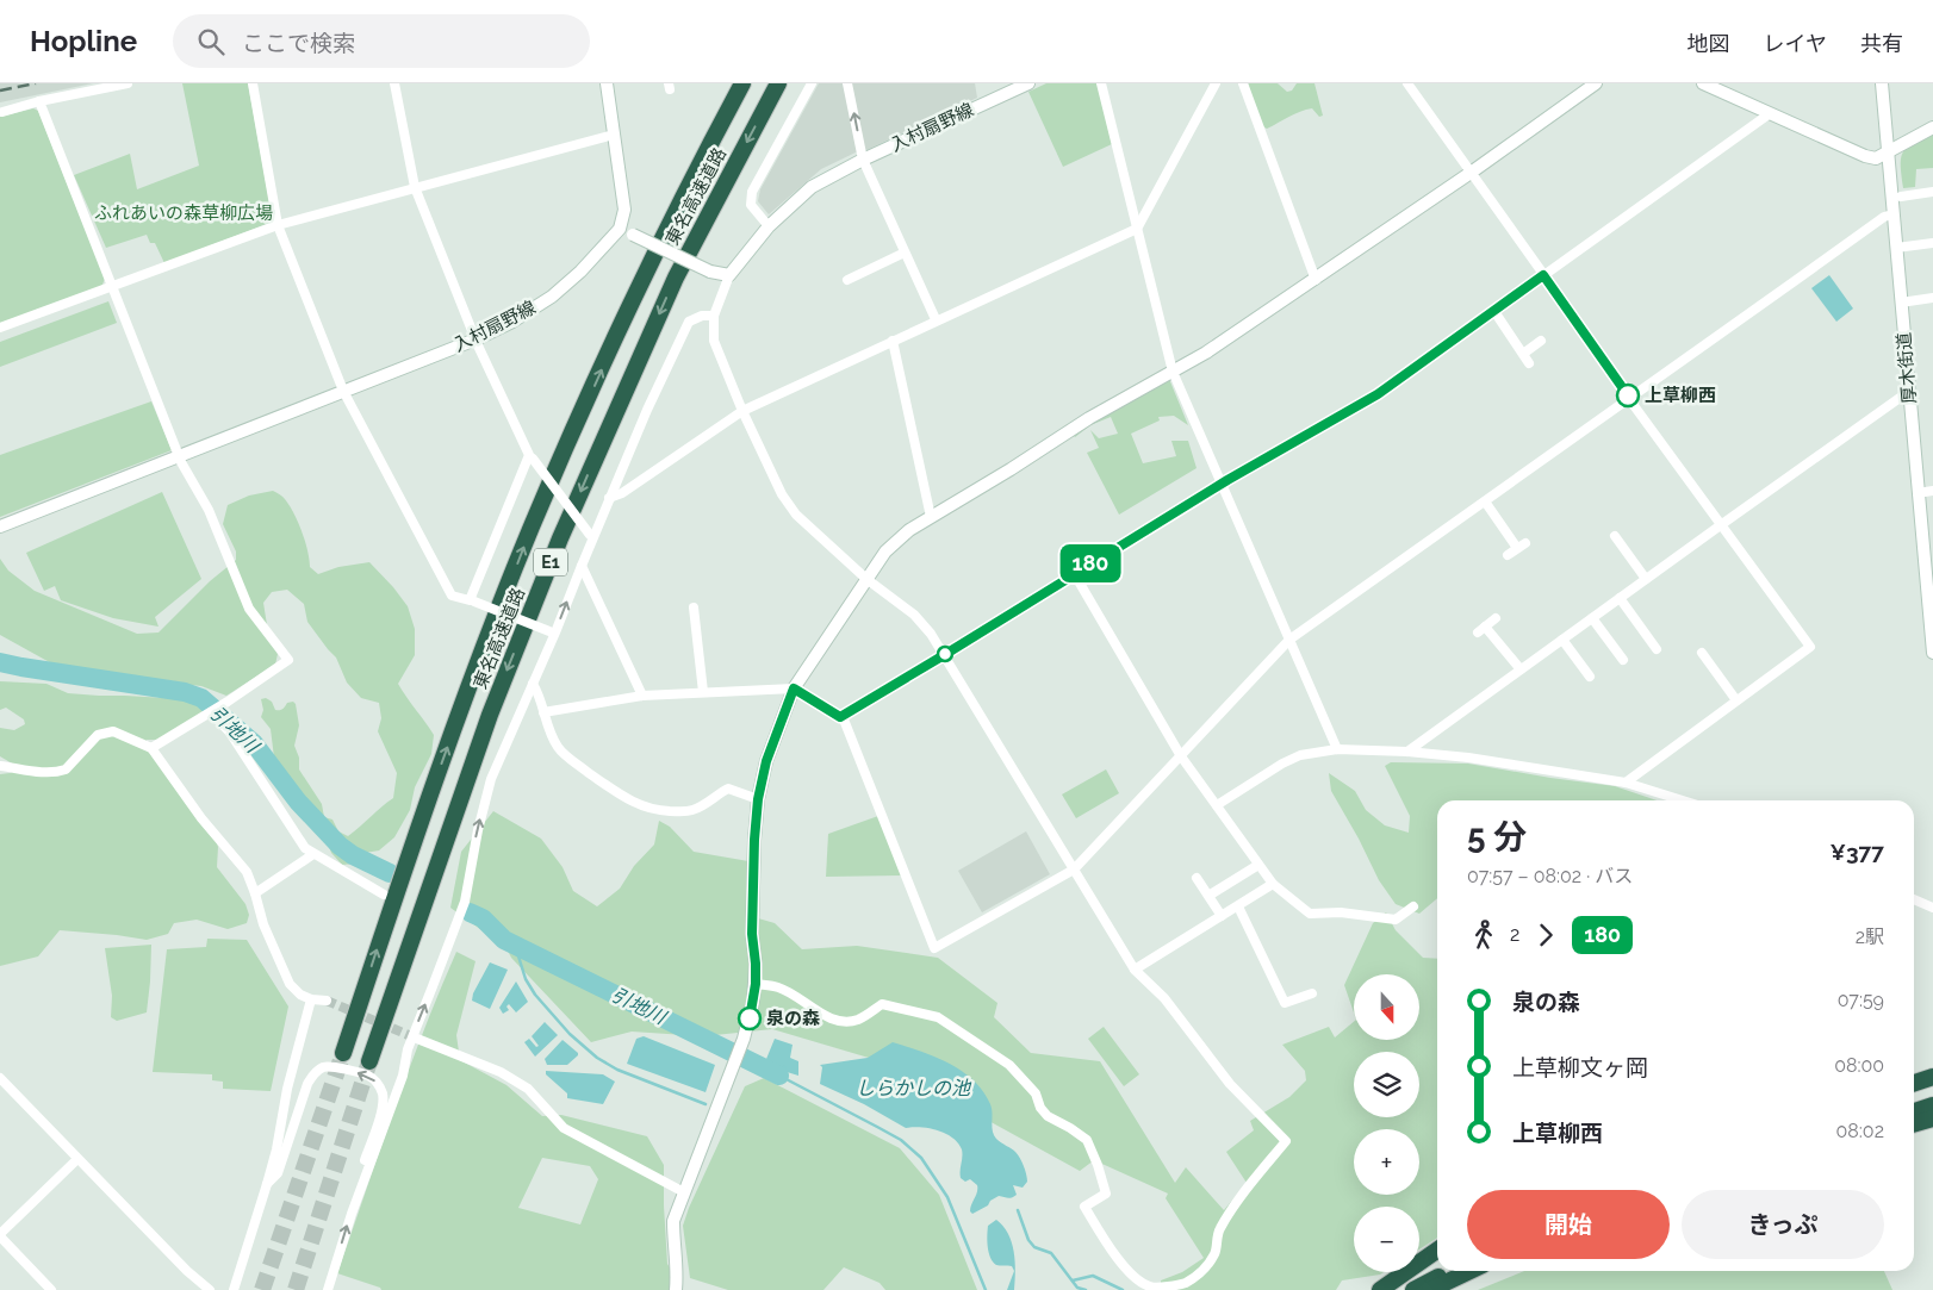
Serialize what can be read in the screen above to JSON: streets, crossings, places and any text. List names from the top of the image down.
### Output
{
  "streets": {
    "highway": ["東名高速道路", "E1"],
    "street": ["入村扇野線", "厚木街道"]
  },
  "water": ["引地川", "しらかしの池"],
  "parks": ["ふれあいの森草柳広場"],
  "places": ["上草柳西", "泉の森"],
  "lines": ["bus line 180"],
  "north": "bottom",
  "page": {
    "header": "Hopline",
    "search": "ここで検索",
    "nav": ["地図", "レイヤ", "共有"],
    "on_map": "180",
    "heading": ["5 分", "07:57 – 08:02 · バス", "¥377"],
    "legs": ["2", "180", "2駅"],
    "list": [
      {
        "name": "泉の森",
        "value": "07:59"
      },
      {
        "name": "上草柳文ヶ岡",
        "value": "08:00"
      },
      {
        "name": "上草柳西",
        "value": "08:02"
      }
    ],
    "map_buttons": ["+", "−"],
    "buttons": ["開始", "きっぷ"]
  }
}
